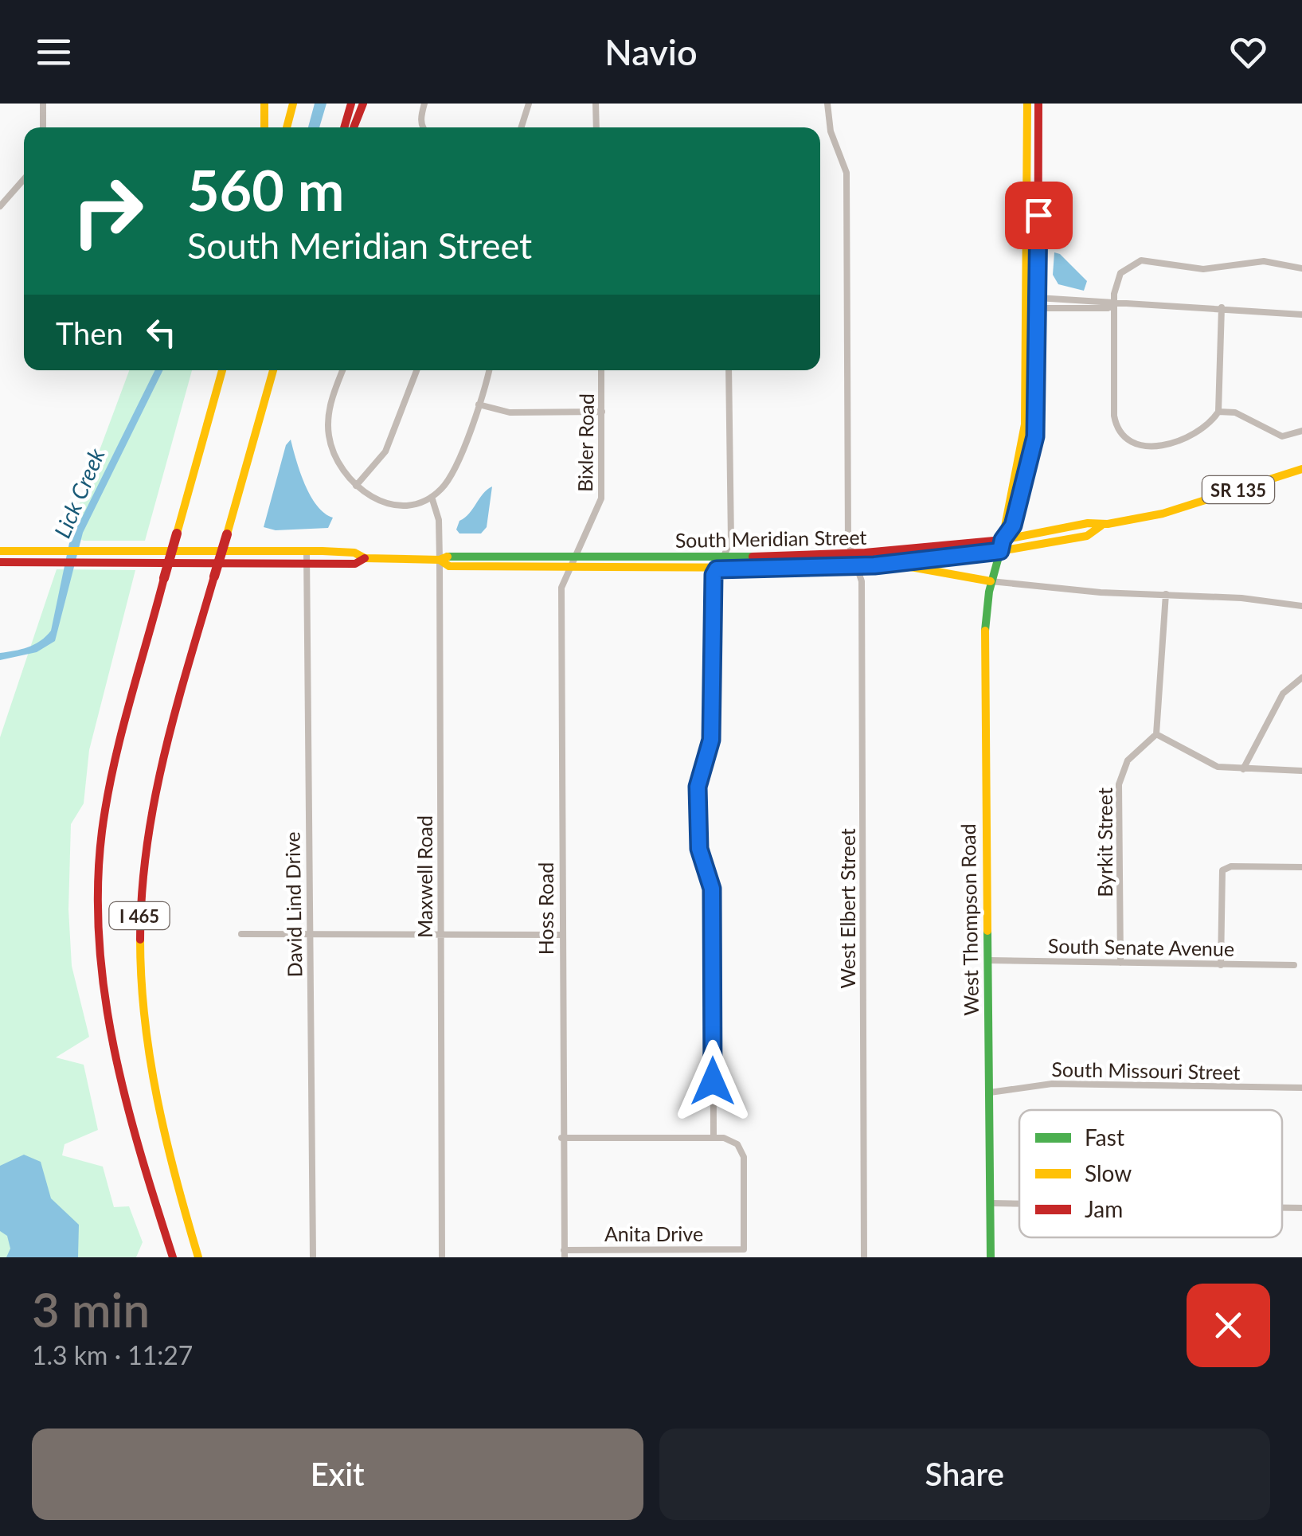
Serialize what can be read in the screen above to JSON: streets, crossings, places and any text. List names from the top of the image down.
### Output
{
  "streets": {
    "main road": [
      "SR 135",
      "South Meridian Street",
      "I 465",
      "West Thompson Road"
    ],
    "street": [
      "Bixler Road",
      "Byrkit Street",
      "Maxwell Road",
      "David Lind Drive",
      "Hoss Road",
      "West Elbert Street",
      "South Senate Avenue",
      "South Missouri Street",
      "Anita Drive"
    ]
  },
  "crossings": [
    ["Bixler Road", "South Meridian Street"],
    ["Bixler Road", "Hoss Road"],
    ["South Meridian Street", "Maxwell Road"],
    ["South Meridian Street", "David Lind Drive"],
    ["South Meridian Street", "Hoss Road"],
    ["South Meridian Street", "West Elbert Street"],
    ["South Meridian Street", "West Thompson Road"],
    ["Byrkit Street", "South Senate Avenue"],
    ["Hoss Road", "Anita Drive"],
    ["West Thompson Road", "South Senate Avenue"],
    ["West Thompson Road", "South Missouri Street"]
  ],
  "water": ["Lick Creek"],
  "legend": ["Fast", "Slow", "Jam"],
  "page": {
    "header": "Navio",
    "turn": ["560 m", "South Meridian Street"],
    "then": "Then",
    "heading": ["3 min", "1.3 km · 11:27"],
    "buttons": ["Exit", "Share"]
  }
}
